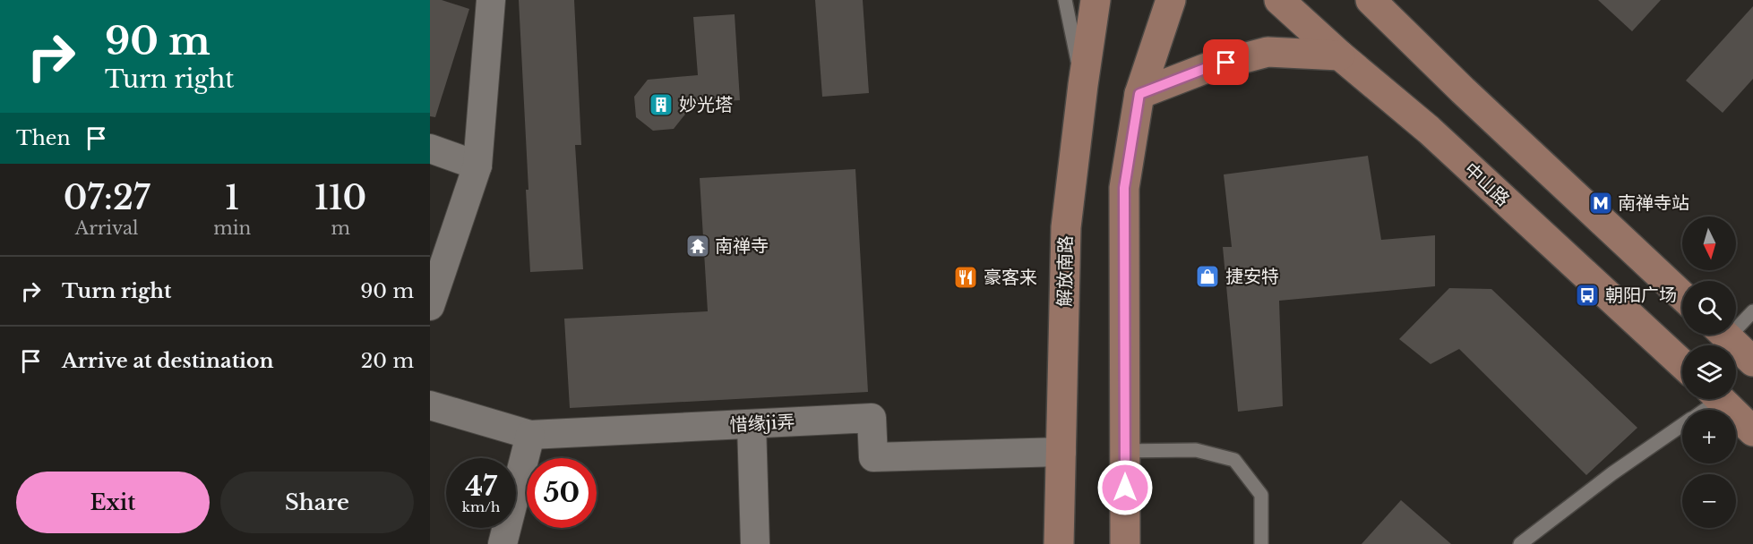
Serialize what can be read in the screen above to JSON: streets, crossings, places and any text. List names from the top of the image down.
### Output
{
  "streets": {
    "main road": ["中山路", "解放南路"],
    "street": ["惜缘ji弄"]
  },
  "crossings": [
    ["解放南路", "惜缘ji弄"]
  ],
  "places": {
    "building": ["妙光塔"],
    "metro station": ["南禅寺站"],
    "temple": ["南禅寺"],
    "shop": ["捷安特"],
    "restaurant": ["豪客来"],
    "bus stop": ["朝阳广场"]
  },
  "north": "bottom",
  "page": {
    "turn": ["90 m", "Turn right"],
    "then": "Then",
    "eta": [
      "07:27",
      "Arrival",
      "1",
      "min",
      "110",
      "m"
    ],
    "map_buttons": ["+", "−"],
    "list": [
      {
        "name": "Turn right",
        "value": "90 m"
      },
      {
        "name": "Arrive at destination",
        "value": "20 m"
      }
    ],
    "speed": "47 km/h",
    "limit": "50",
    "buttons": ["Exit", "Share"]
  }
}
